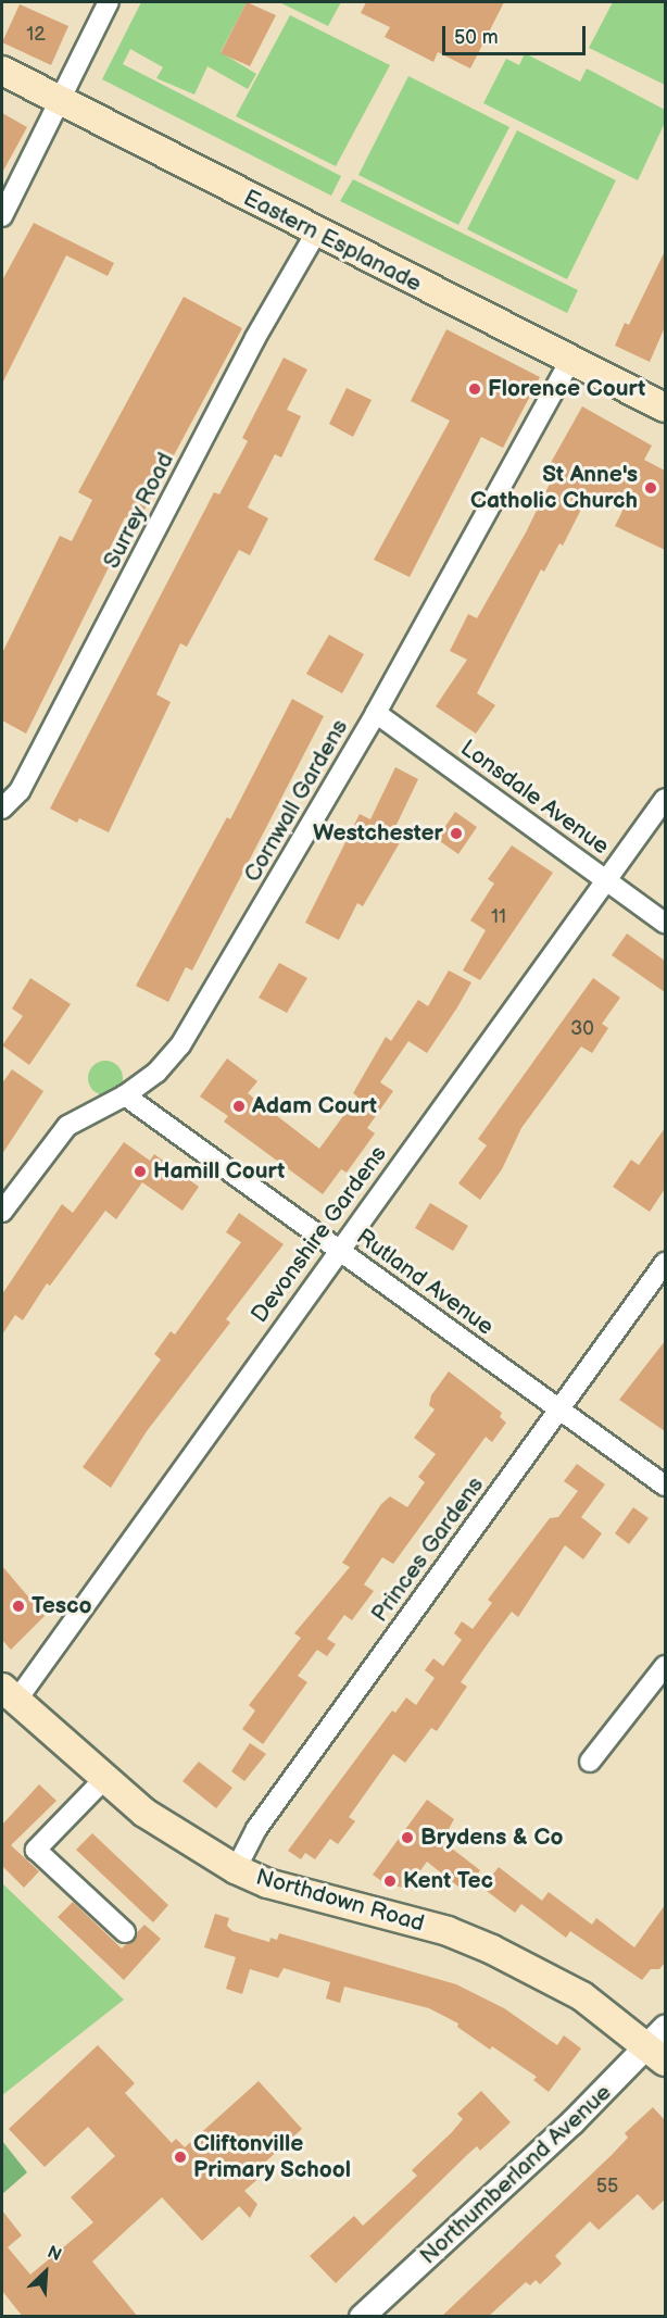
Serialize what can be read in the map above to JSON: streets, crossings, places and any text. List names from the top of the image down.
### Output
{
  "streets": {
    "main road": ["Eastern Esplanade", "Northdown Road"],
    "street": [
      "Surrey Road",
      "Lonsdale Avenue",
      "Cornwall Gardens",
      "Devonshire Gardens",
      "Rutland Avenue",
      "Princes Gardens",
      "Northumberland Avenue"
    ]
  },
  "crossings": [
    ["Eastern Esplanade", "Surrey Road"],
    ["Eastern Esplanade", "Cornwall Gardens"],
    ["Lonsdale Avenue", "Cornwall Gardens"],
    ["Lonsdale Avenue", "Devonshire Gardens"],
    ["Cornwall Gardens", "Rutland Avenue"],
    ["Devonshire Gardens", "Rutland Avenue"],
    ["Devonshire Gardens", "Northdown Road"],
    ["Rutland Avenue", "Princes Gardens"],
    ["Princes Gardens", "Northdown Road"],
    ["Northdown Road", "Northumberland Avenue"]
  ],
  "places": [
    "Florence Court",
    "St Anne's Catholic Church",
    "Westchester",
    "Adam Court",
    "Hamill Court",
    "Tesco",
    "Brydens & Co",
    "Kent Tec",
    "Cliftonville Primary School"
  ],
  "house_numbers": [
    "12",
    "11",
    "30",
    "55"
  ],
  "scale_bar": "50 m",
  "north": "top right"
}
